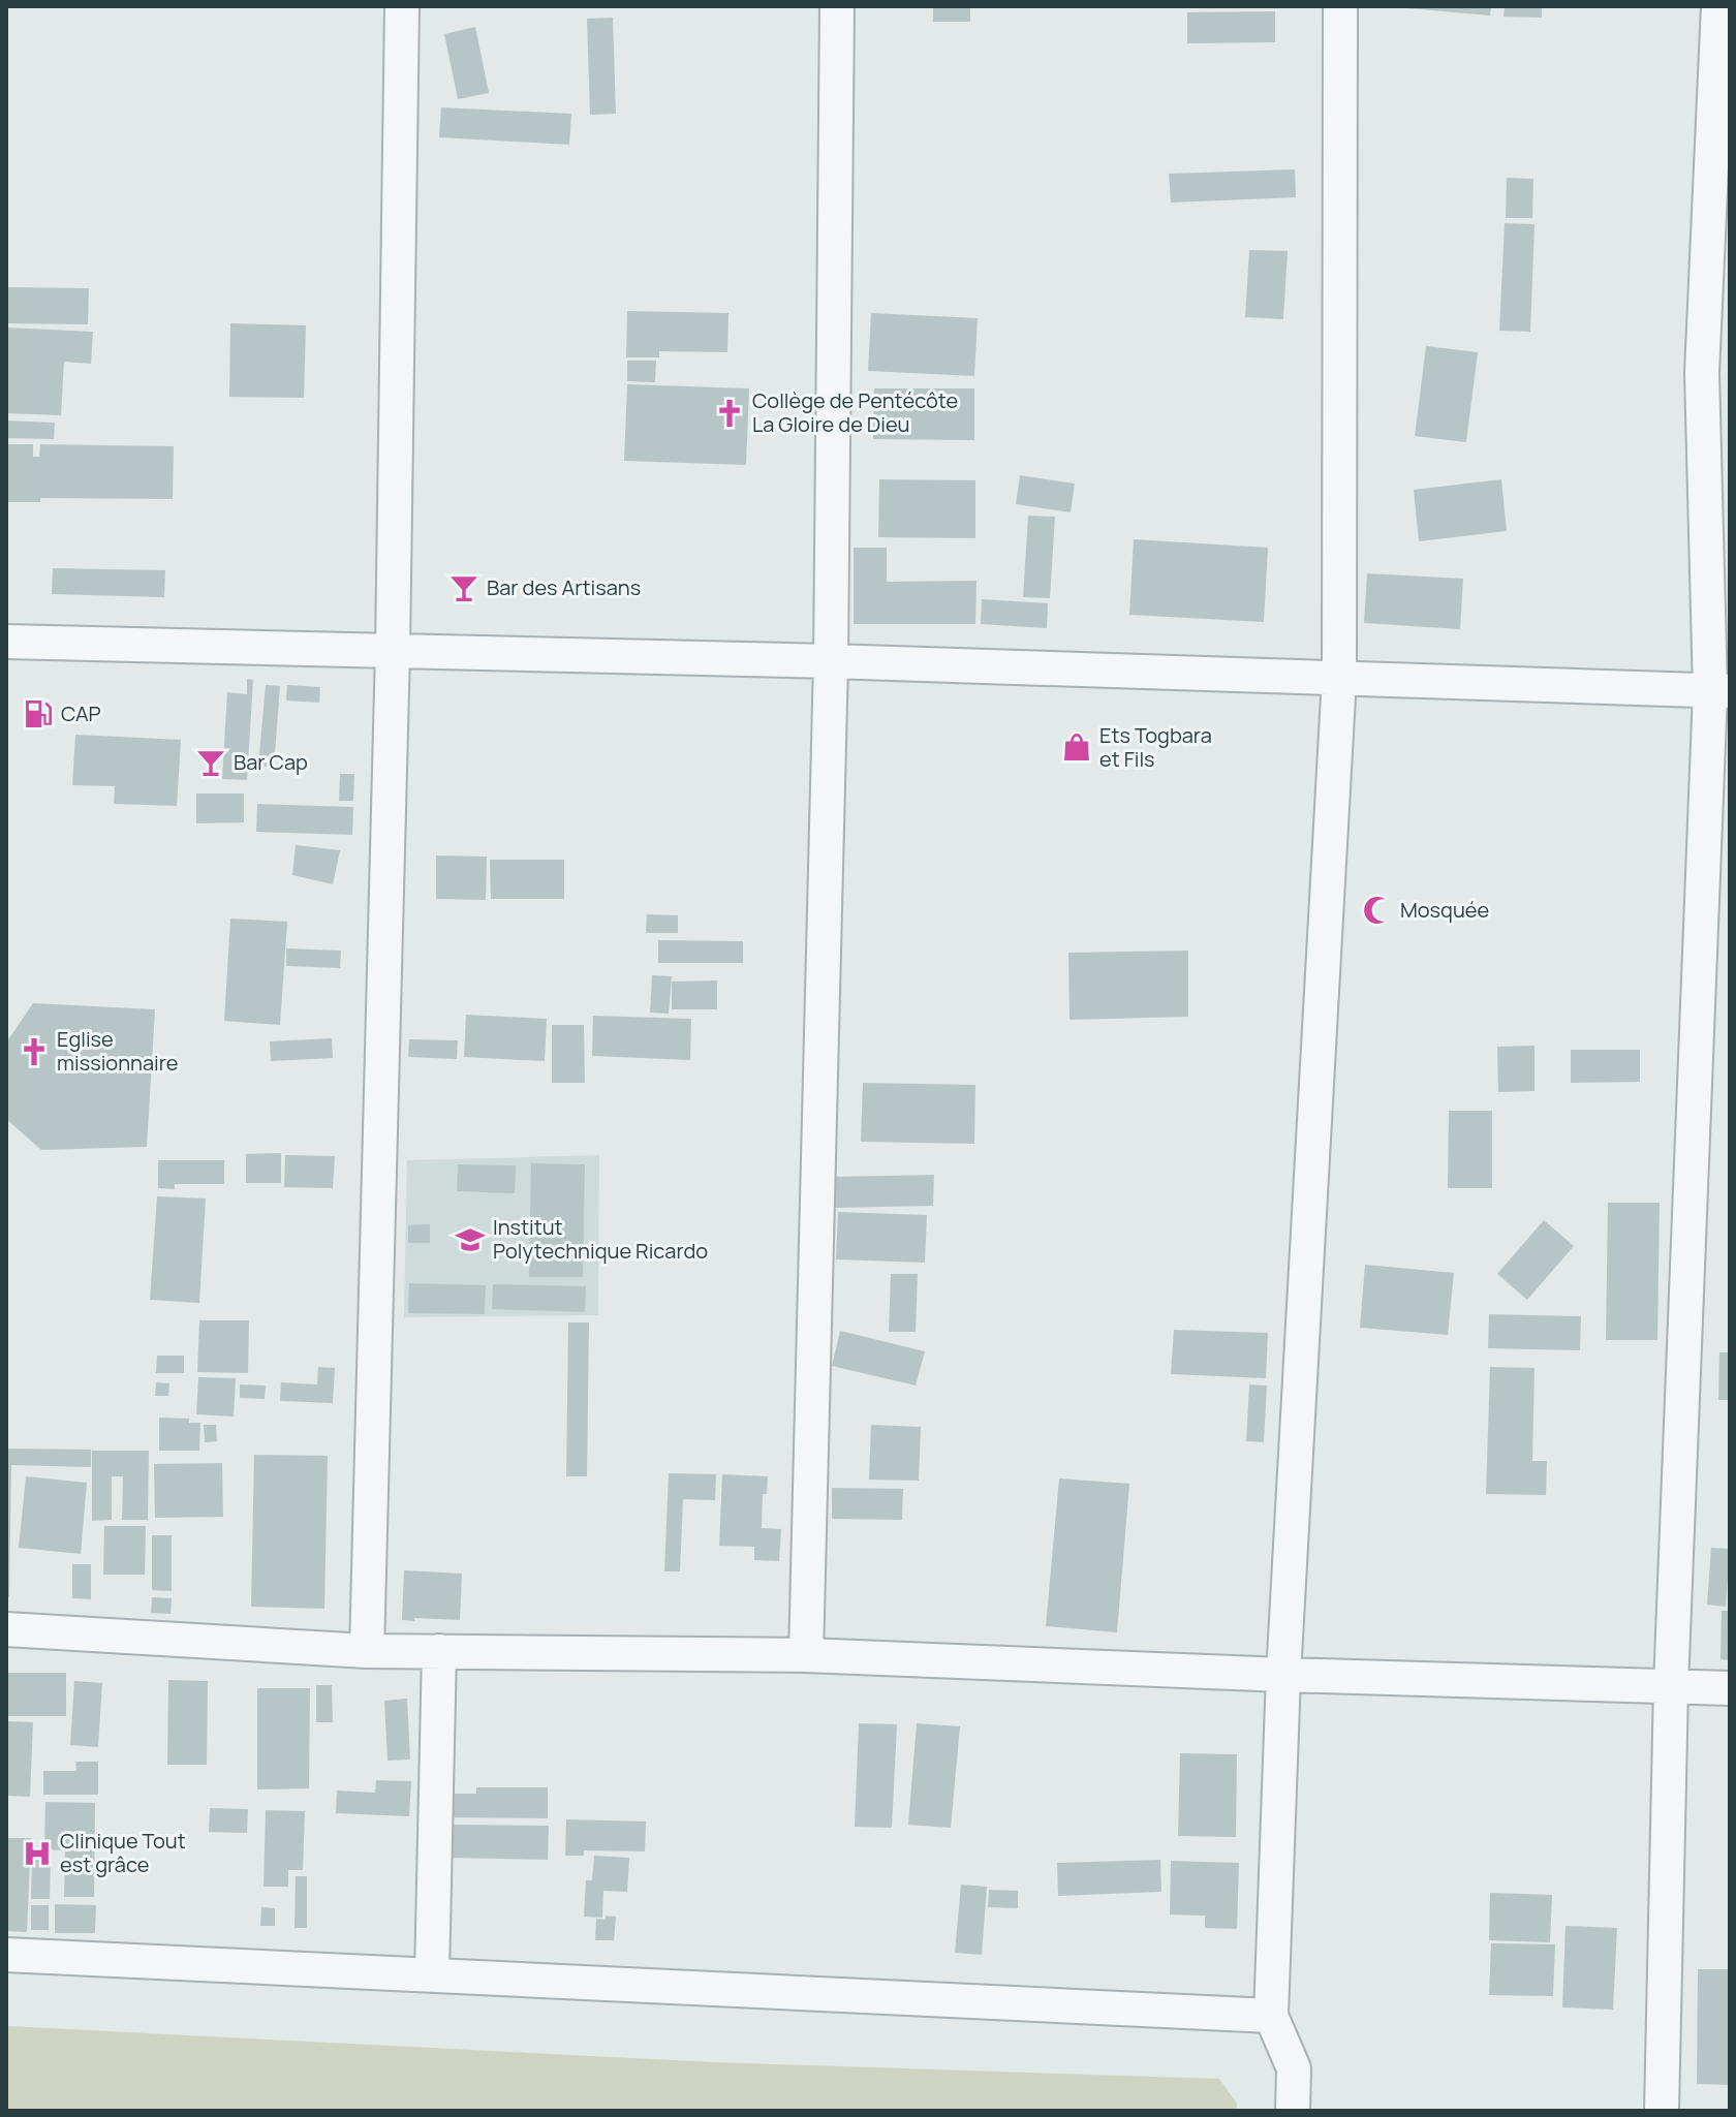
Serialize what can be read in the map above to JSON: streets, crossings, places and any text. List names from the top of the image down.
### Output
{
  "places": {
    "church": ["Collège de Pentécôte La Gloire de Dieu", "Eglise missionnaire"],
    "bar": ["Bar des Artisans", "Bar Cap"],
    "fuel station": ["CAP"],
    "shop": ["Ets Togbara et Fils"],
    "mosque": ["Mosquée"],
    "school or university": ["Institut Polytechnique Ricardo"],
    "hospital": ["Clinique Tout est grâce"]
  }
}
